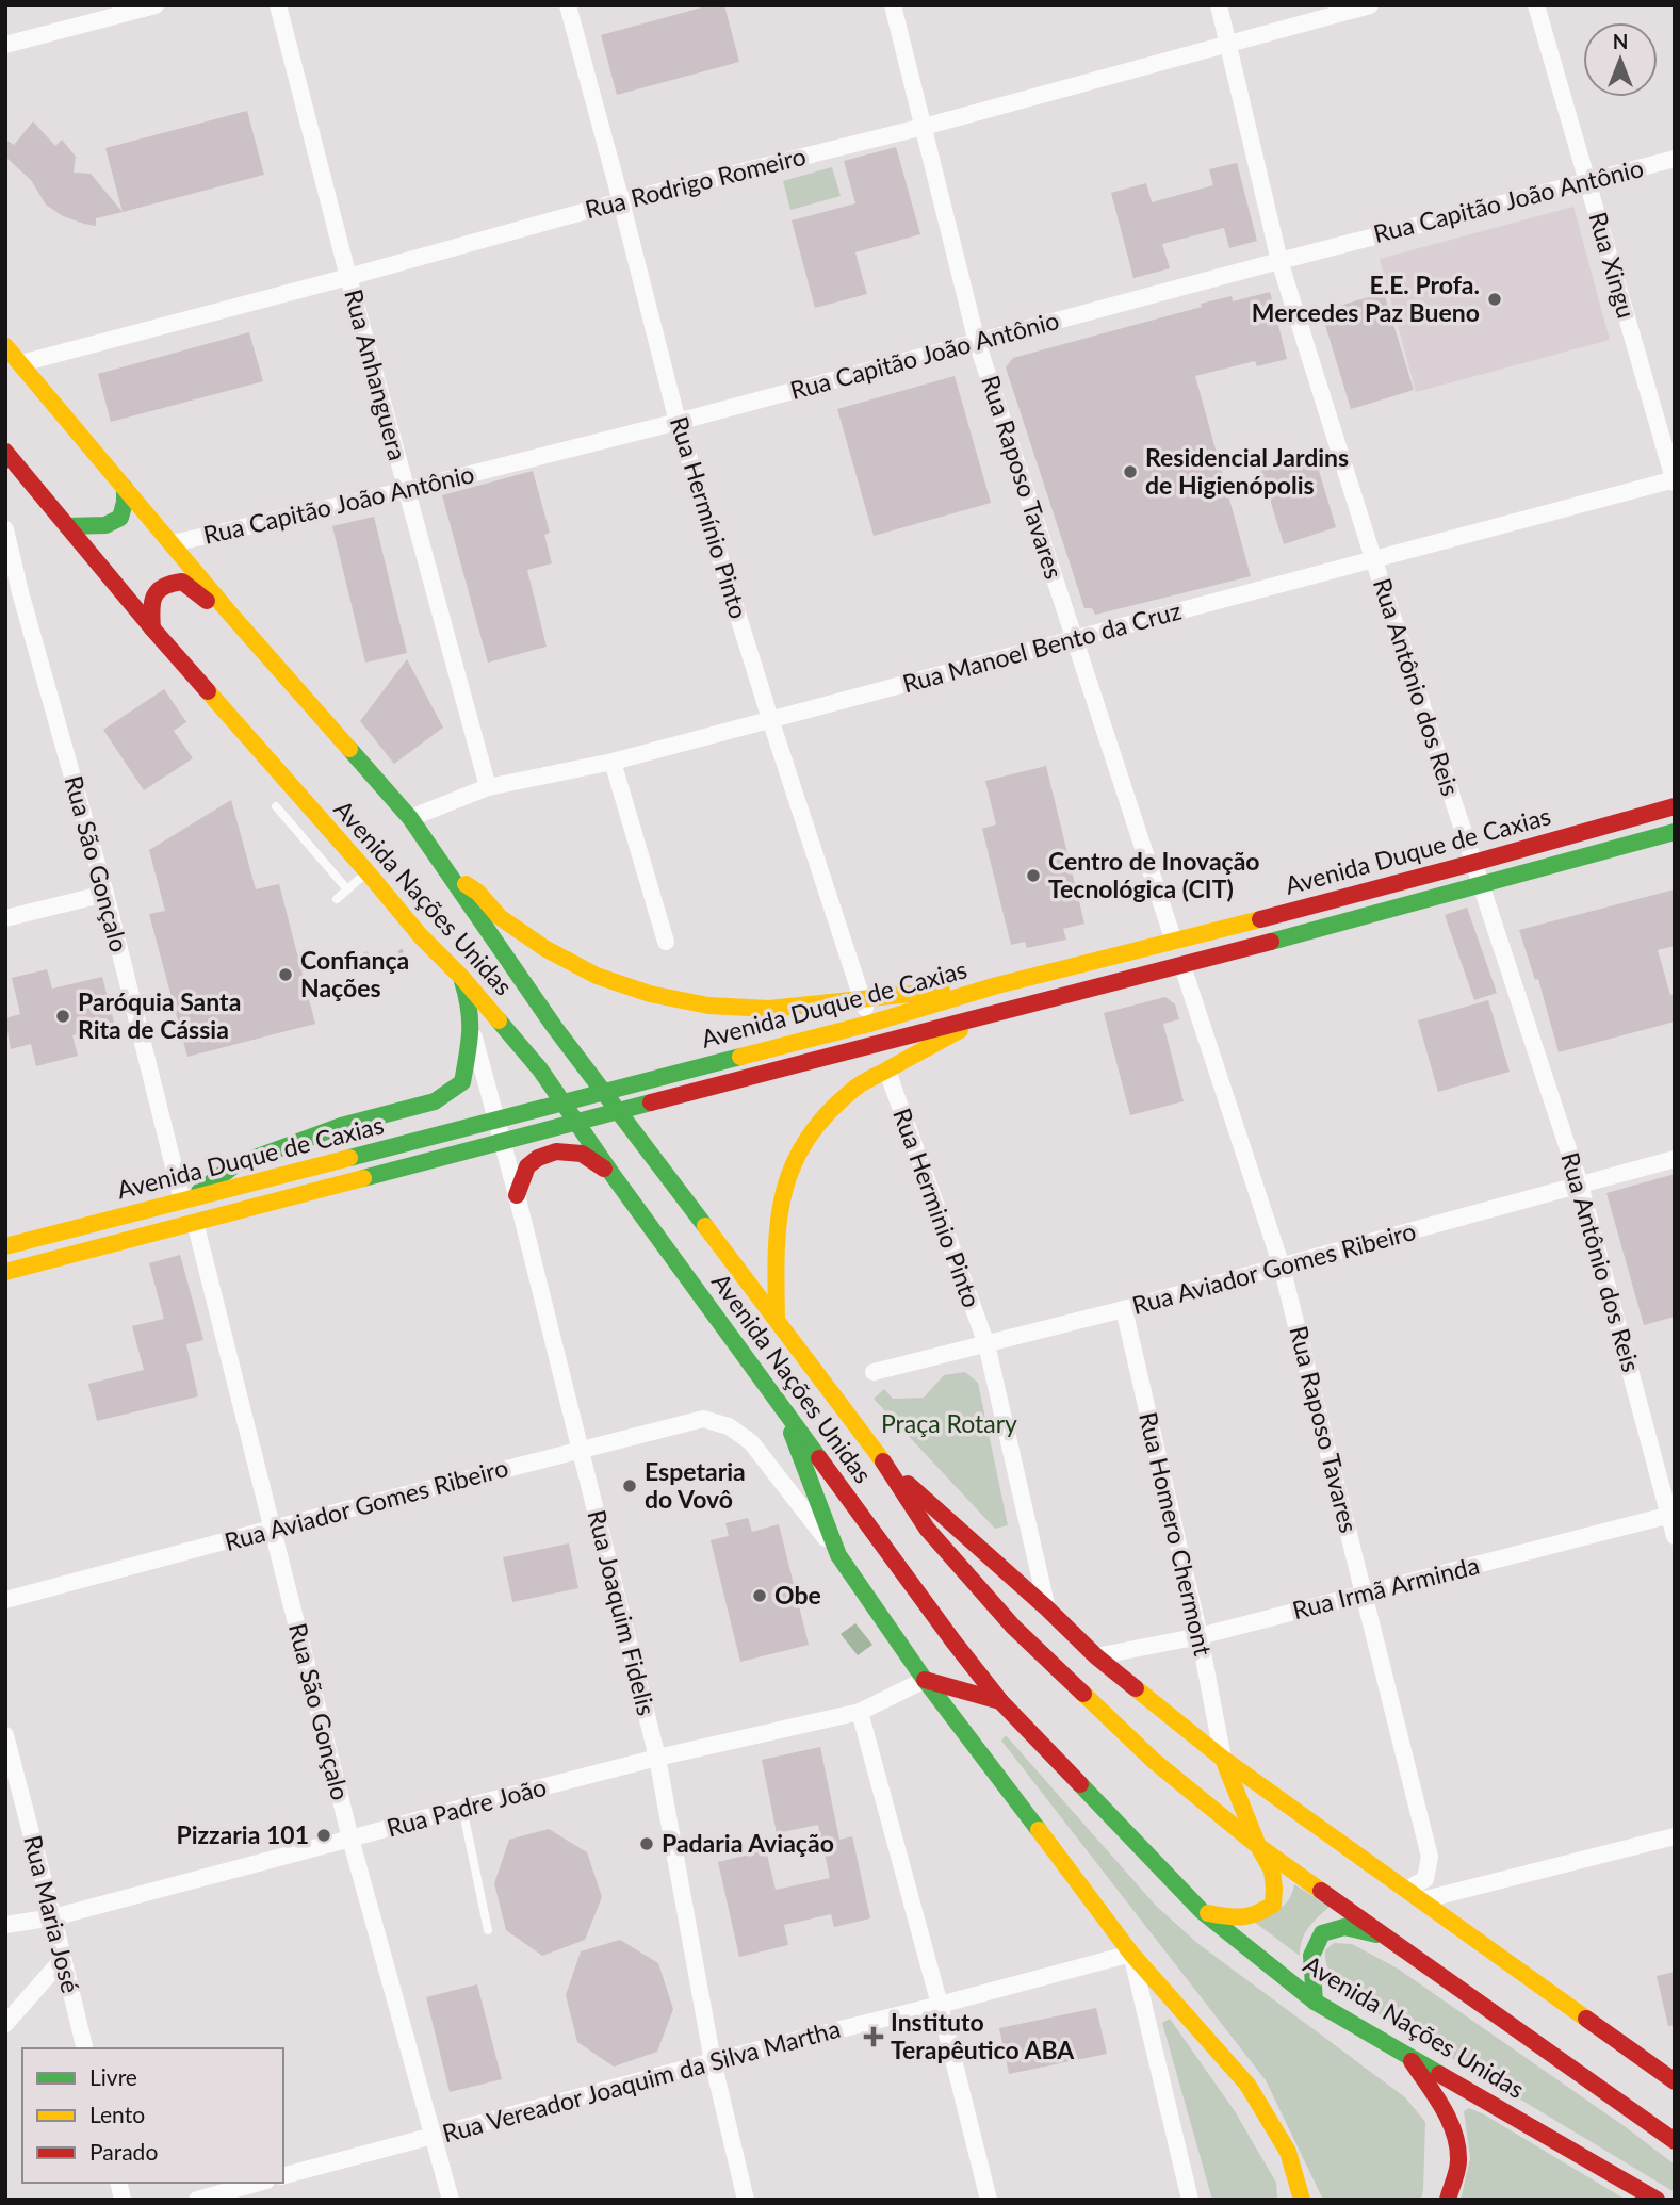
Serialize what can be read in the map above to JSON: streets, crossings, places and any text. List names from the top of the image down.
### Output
{
  "streets": {
    "main road": ["Avenida Duque de Caxias", "Avenida Nações Unidas"],
    "street": [
      "Rua Rodrigo Romeiro",
      "Rua Capitão João Antônio",
      "Rua Xingu",
      "Rua Anhanguera",
      "Rua Raposo Tavares",
      "Rua Hermínio Pinto",
      "Rua Manoel Bento da Cruz",
      "Rua Antônio dos Reis",
      "Rua São Gonçalo",
      "Rua Herminio Pinto",
      "Rua Aviador Gomes Ribeiro",
      "Rua Homero Chermont",
      "Rua Irmã Arminda",
      "Rua Joaquim Fidelis",
      "Rua Padre João",
      "Rua Maria José",
      "Rua Vereador Joaquim da Silva Martha"
    ]
  },
  "crossings": [
    ["Rua Rodrigo Romeiro", "Rua Anhanguera"],
    ["Rua Rodrigo Romeiro", "Rua Raposo Tavares"],
    ["Rua Rodrigo Romeiro", "Rua Hermínio Pinto"],
    ["Rua Rodrigo Romeiro", "Rua Antônio dos Reis"],
    ["Rua Rodrigo Romeiro", "Avenida Nações Unidas"],
    ["Rua Capitão João Antônio", "Rua Xingu"],
    ["Rua Capitão João Antônio", "Rua Anhanguera"],
    ["Rua Capitão João Antônio", "Rua Raposo Tavares"],
    ["Rua Capitão João Antônio", "Rua Hermínio Pinto"],
    ["Rua Capitão João Antônio", "Rua Antônio dos Reis"],
    ["Rua Capitão João Antônio", "Avenida Nações Unidas"],
    ["Rua Xingu", "Rua Manoel Bento da Cruz"],
    ["Rua Anhanguera", "Rua Manoel Bento da Cruz"],
    ["Rua Raposo Tavares", "Rua Manoel Bento da Cruz"],
    ["Rua Raposo Tavares", "Avenida Duque de Caxias"],
    ["Rua Raposo Tavares", "Avenida Nações Unidas"],
    ["Rua Raposo Tavares", "Rua Aviador Gomes Ribeiro"],
    ["Rua Raposo Tavares", "Rua Irmã Arminda"],
    ["Rua Hermínio Pinto", "Rua Manoel Bento da Cruz"],
    ["Rua Hermínio Pinto", "Avenida Duque de Caxias"],
    ["Rua Manoel Bento da Cruz", "Rua Antônio dos Reis"],
    ["Rua Manoel Bento da Cruz", "Avenida Nações Unidas"],
    ["Rua Antônio dos Reis", "Avenida Duque de Caxias"],
    ["Rua Antônio dos Reis", "Rua Aviador Gomes Ribeiro"],
    ["Rua Antônio dos Reis", "Rua Irmã Arminda"],
    ["Avenida Duque de Caxias", "Rua São Gonçalo"],
    ["Rua São Gonçalo", "Rua Aviador Gomes Ribeiro"],
    ["Rua São Gonçalo", "Rua Padre João"],
    ["Rua São Gonçalo", "Rua Vereador Joaquim da Silva Martha"],
    ["Avenida Nações Unidas", "Rua Homero Chermont"],
    ["Avenida Nações Unidas", "Rua Irmã Arminda"],
    ["Rua Herminio Pinto", "Rua Aviador Gomes Ribeiro"],
    ["Rua Aviador Gomes Ribeiro", "Rua Homero Chermont"],
    ["Rua Aviador Gomes Ribeiro", "Rua Joaquim Fidelis"],
    ["Rua Homero Chermont", "Rua Irmã Arminda"],
    ["Rua Joaquim Fidelis", "Rua Padre João"],
    ["Rua Joaquim Fidelis", "Rua Vereador Joaquim da Silva Martha"],
    ["Rua Padre João", "Rua Maria José"]
  ],
  "parks": ["Praça Rotary"],
  "places": {
    "other": [
      "E.E. Profa. Mercedes Paz Bueno",
      "Residencial Jardins de Higienópolis",
      "Centro de Inovação Tecnológica (CIT)",
      "Confiança Nações",
      "Paróquia Santa Rita de Cássia",
      "Espetaria do Vovô",
      "Obe",
      "Pizzaria 101",
      "Padaria Aviação"
    ],
    "health": ["Instituto Terapêutico ABA"]
  },
  "legend": ["Livre", "Lento", "Parado"],
  "north": "top"
}
